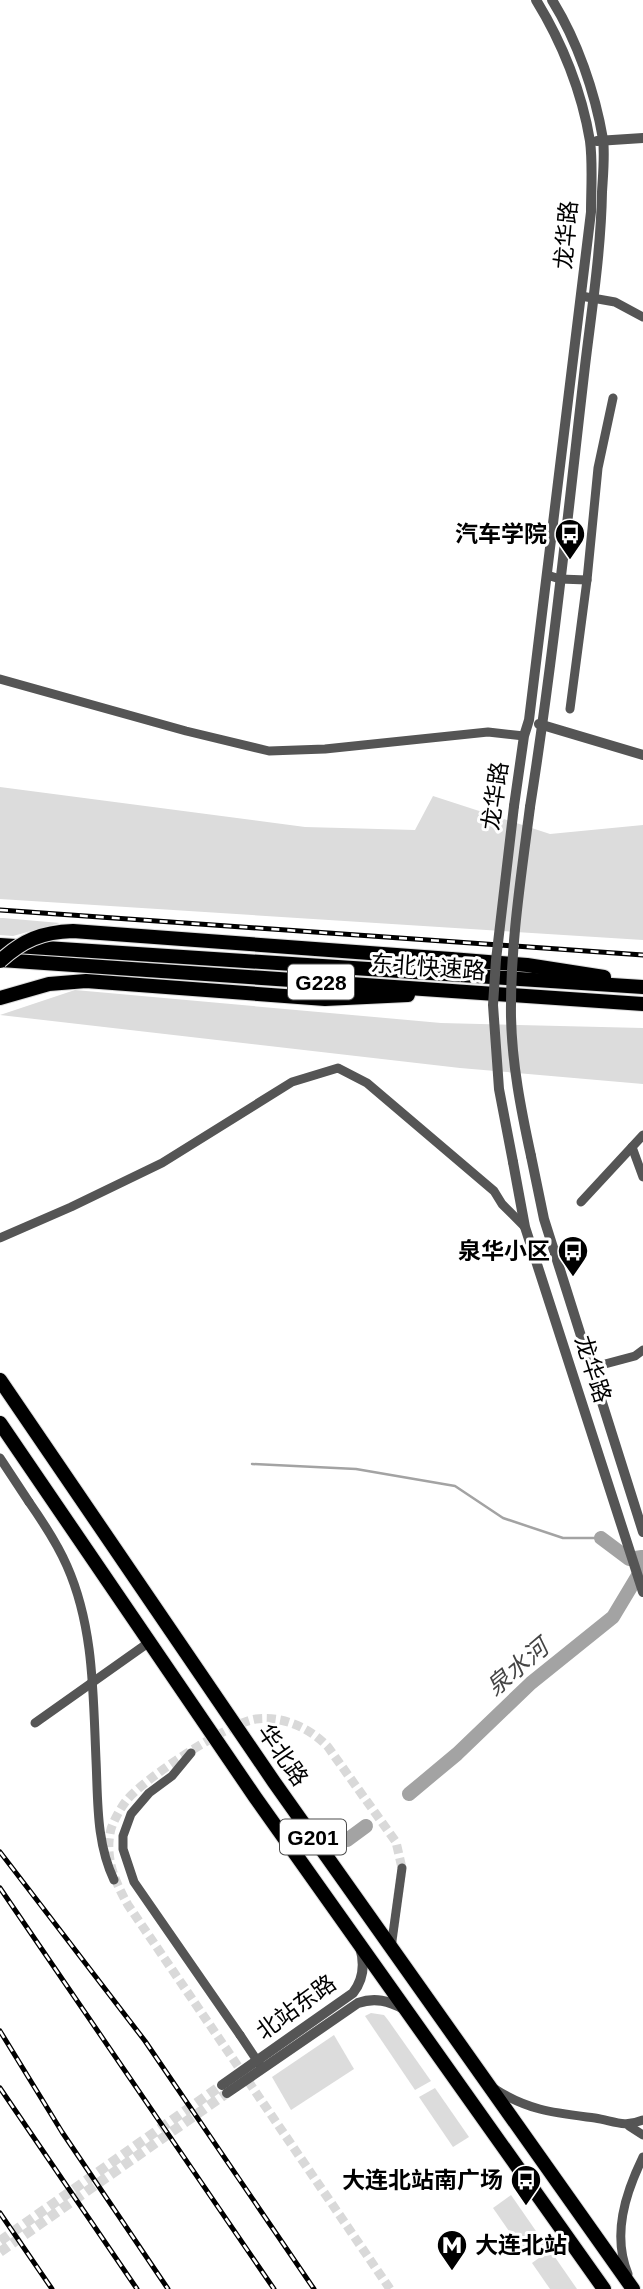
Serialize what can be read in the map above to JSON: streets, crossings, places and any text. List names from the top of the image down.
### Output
{
  "streets": {
    "highway": [
      "东北快速路",
      "G228",
      "华北路",
      "G201"
    ],
    "street": ["龙华路", "北站东路"]
  },
  "crossings": [
    ["华北路", "北站东路"]
  ],
  "water": ["泉水河"],
  "places": {
    "bus stop": ["汽车学院", "泉华小区", "大连北站南广场"],
    "metro station": ["大连北站"]
  }
}
